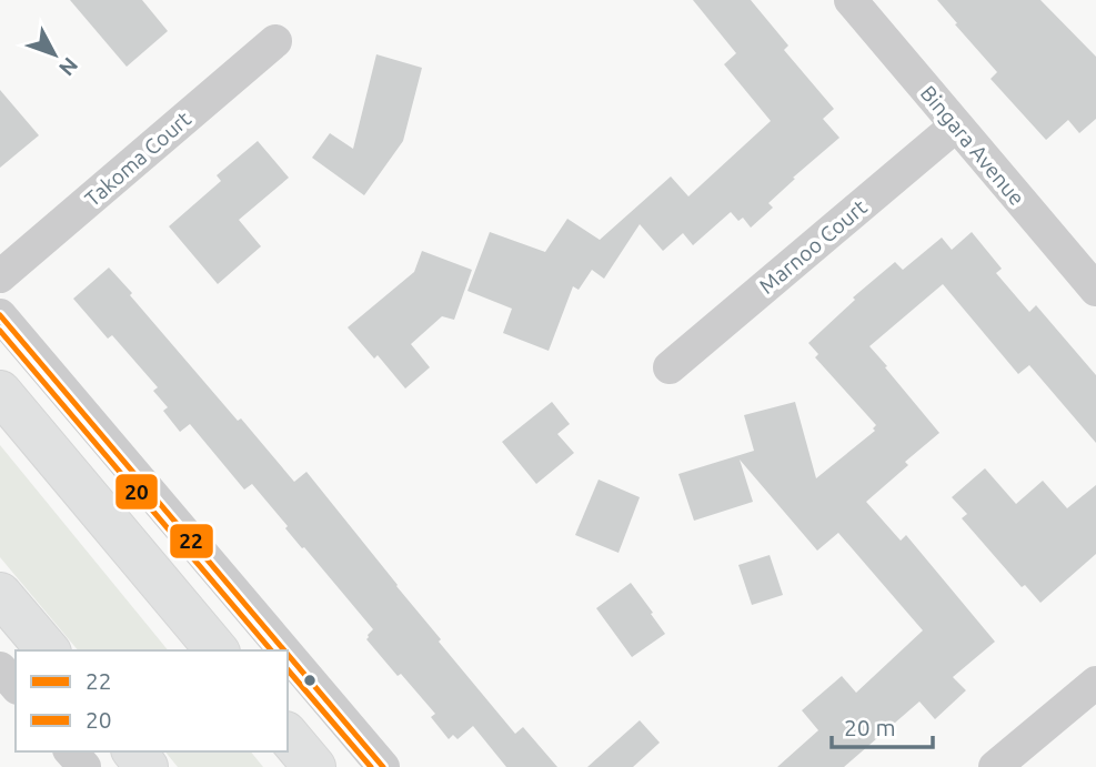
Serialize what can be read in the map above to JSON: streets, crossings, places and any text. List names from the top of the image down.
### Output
{
  "streets": {
    "street": ["Bingara Avenue", "Takoma Court", "Marnoo Court"]
  },
  "crossings": [
    ["Bingara Avenue", "Marnoo Court"]
  ],
  "lines": ["transit line 22", "transit line 20"],
  "legend": ["22", "20"],
  "scale_bar": "20 m",
  "north": "bottom right"
}
